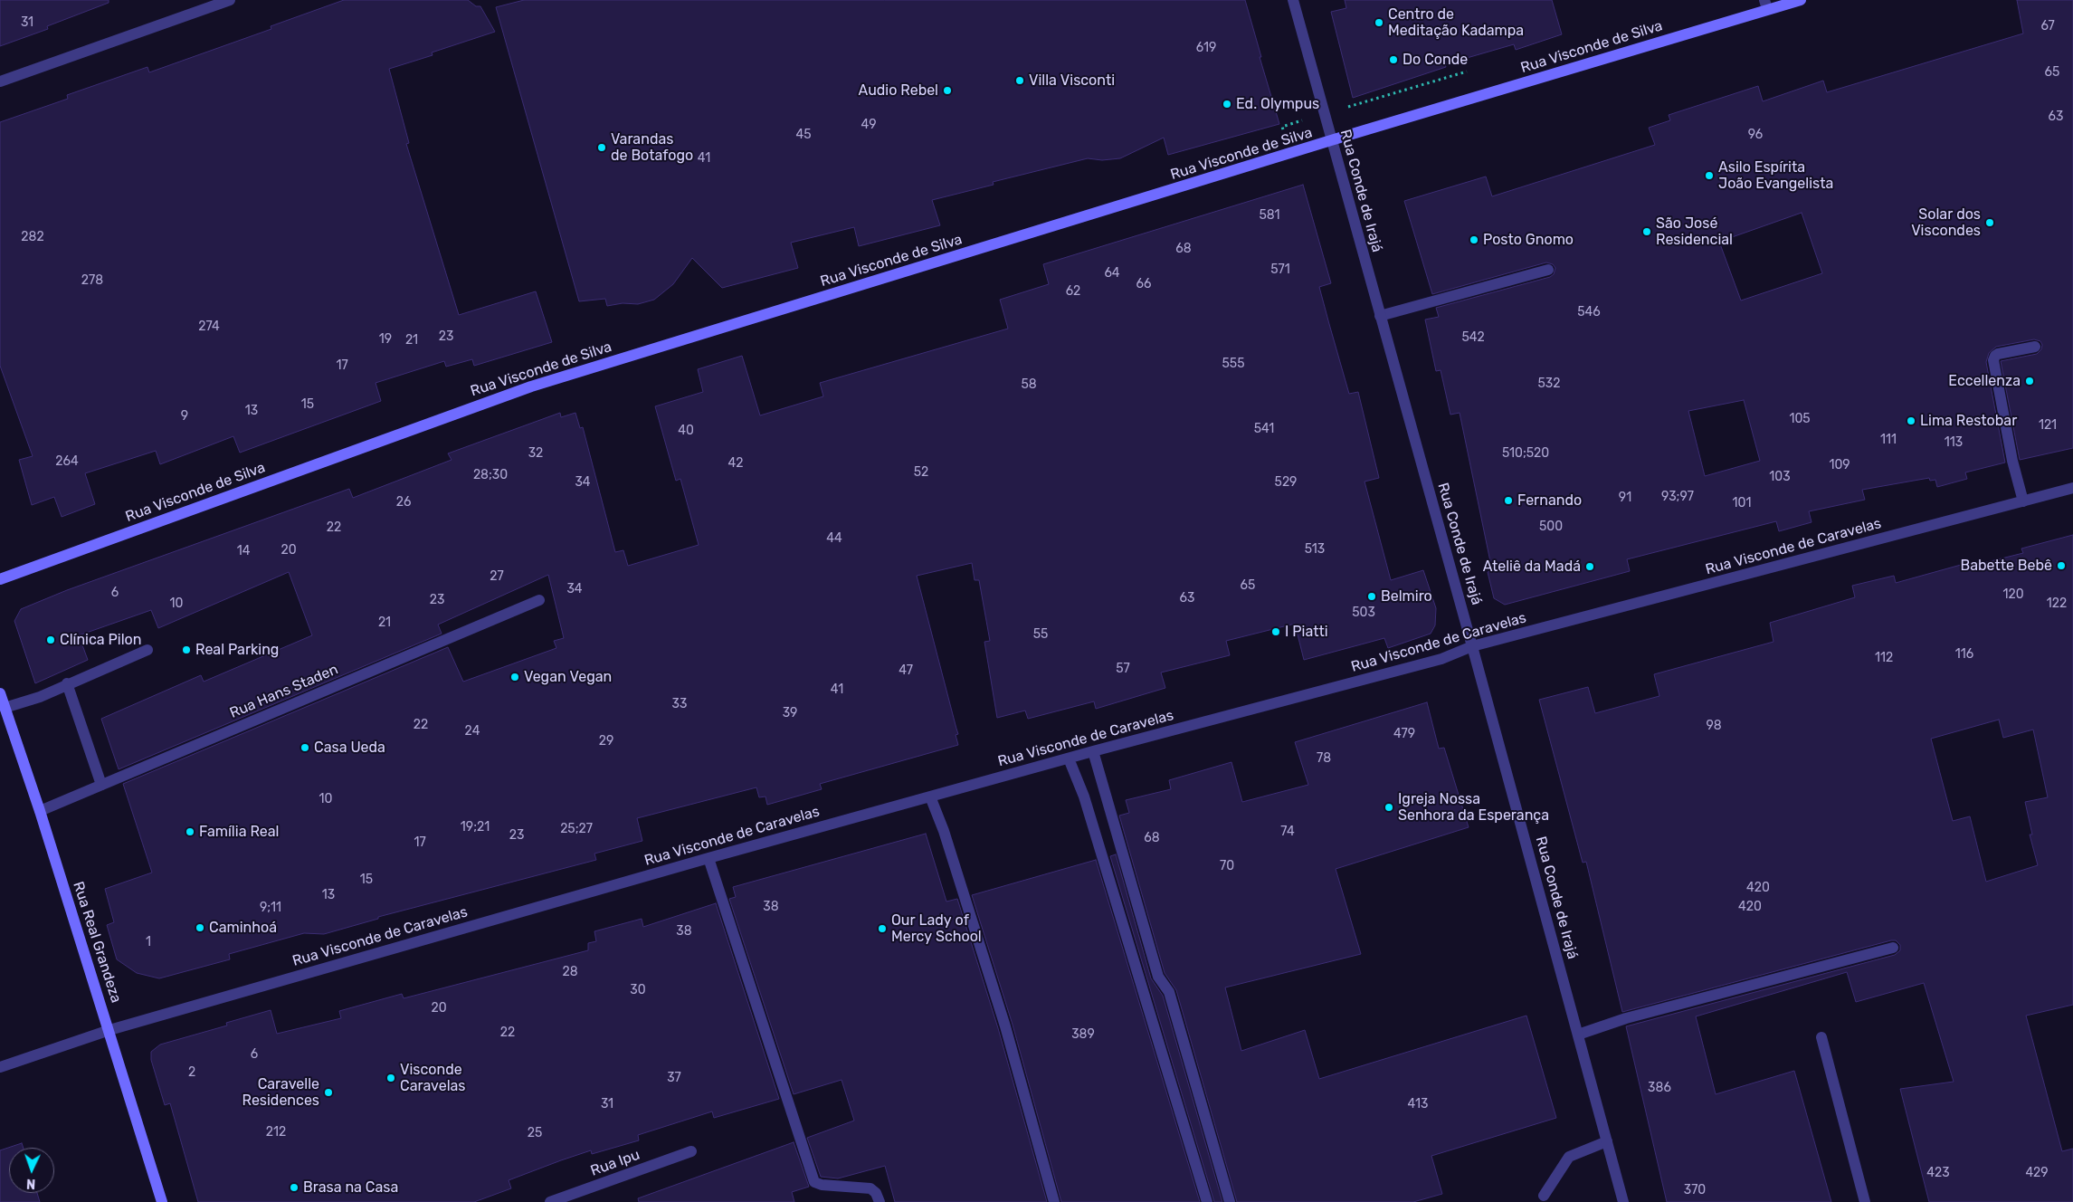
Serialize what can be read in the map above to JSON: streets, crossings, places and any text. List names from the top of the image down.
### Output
{
  "streets": {
    "main road": ["Rua Visconde de Silva", "Rua Real Grandeza"],
    "street": [
      "Rua Conde de Irajá",
      "Rua Visconde de Caravelas",
      "Rua Hans Staden",
      "Rua Ipu"
    ]
  },
  "crossings": [
    ["Rua Visconde de Silva", "Rua Conde de Irajá"],
    ["Rua Conde de Irajá", "Rua Visconde de Caravelas"],
    ["Rua Visconde de Caravelas", "Rua Real Grandeza"],
    ["Rua Hans Staden", "Rua Real Grandeza"]
  ],
  "places": [
    "Centro de Meditação Kadampa",
    "Do Conde",
    "Villa Visconti",
    "Audio Rebel",
    "Ed. Olympus",
    "Varandas de Botafogo",
    "Asilo Espírita João Evangelista",
    "Solar dos Viscondes",
    "São José Residencial",
    "Posto Gnomo",
    "Eccellenza",
    "Lima Restobar",
    "Fernando",
    "Babette Bebê",
    "Ateliê da Madá",
    "Belmiro",
    "I Piatti",
    "Clínica Pilon",
    "Real Parking",
    "Vegan Vegan",
    "Casa Ueda",
    "Igreja Nossa Senhora da Esperança",
    "Família Real",
    "Caminhoá",
    "Our Lady of Mercy School",
    "Visconde Caravelas",
    "Caravelle Residences",
    "Brasa na Casa"
  ],
  "house_numbers": [
    "31",
    "67",
    "619",
    "65",
    "63",
    "49",
    "45",
    "96",
    "41",
    "581",
    "282",
    "68",
    "571",
    "64",
    "278",
    "66",
    "62",
    "546",
    "274",
    "23",
    "542",
    "19",
    "21",
    "555",
    "17",
    "532",
    "58",
    "15",
    "13",
    "9",
    "105",
    "121",
    "541",
    "40",
    "111",
    "113",
    "32",
    "510;520",
    "264",
    "42",
    "109",
    "52",
    "28;30",
    "103",
    "34",
    "529",
    "93;97",
    "91",
    "26",
    "101",
    "500",
    "22",
    "44",
    "513",
    "20",
    "14",
    "27",
    "65",
    "34",
    "6",
    "120",
    "63",
    "23",
    "10",
    "122",
    "503",
    "21",
    "55",
    "116",
    "112",
    "57",
    "47",
    "41",
    "33",
    "39",
    "22",
    "98",
    "24",
    "479",
    "29",
    "78",
    "10",
    "19;21",
    "25;27",
    "74",
    "23",
    "68",
    "17",
    "70",
    "15",
    "420",
    "13",
    "38",
    "420",
    "9;11",
    "38",
    "1",
    "28",
    "30",
    "20",
    "22",
    "389",
    "6",
    "2",
    "37",
    "386",
    "31",
    "413",
    "212",
    "25",
    "423",
    "429",
    "370"
  ],
  "north": "bottom"
}
